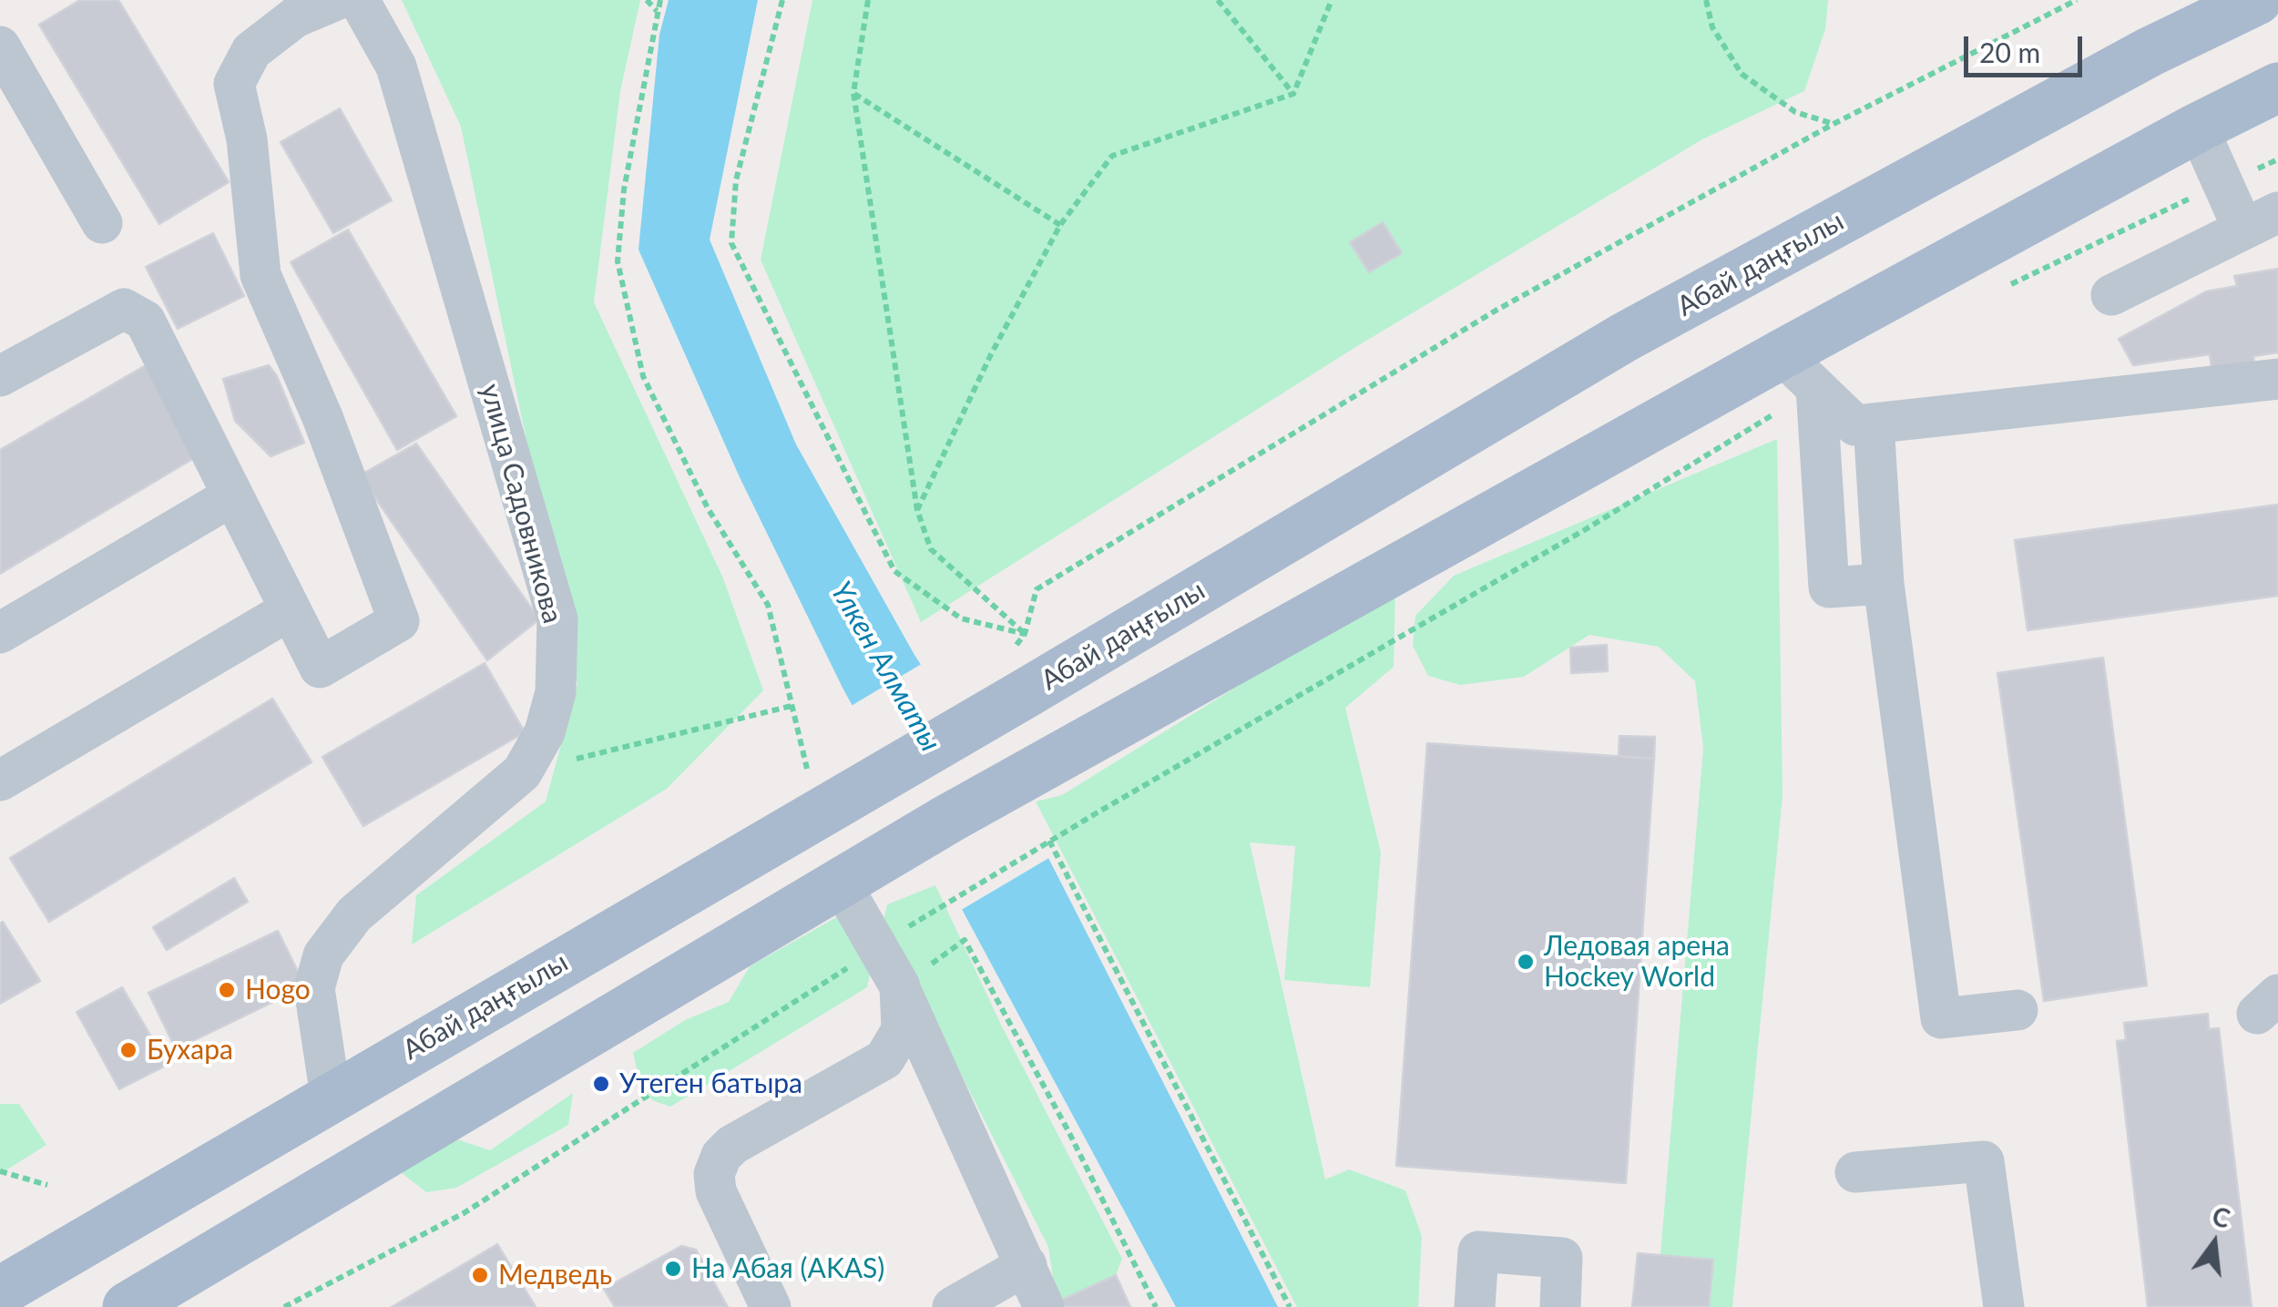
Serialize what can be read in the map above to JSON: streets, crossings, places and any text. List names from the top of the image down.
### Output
{
  "streets": {
    "main road": ["Абай даңғылы"],
    "street": ["улица Садовникова"]
  },
  "crossings": [
    ["Абай даңғылы", "улица Садовникова"]
  ],
  "water": ["Үлкен Алматы"],
  "places": [
    "Ледовая арена Hockey World",
    "Hogo",
    "Бухара",
    "Утеген батыра",
    "На Абая (AKAS)",
    "Медведь"
  ],
  "scale_bar": "20 m",
  "north": "top"
}
